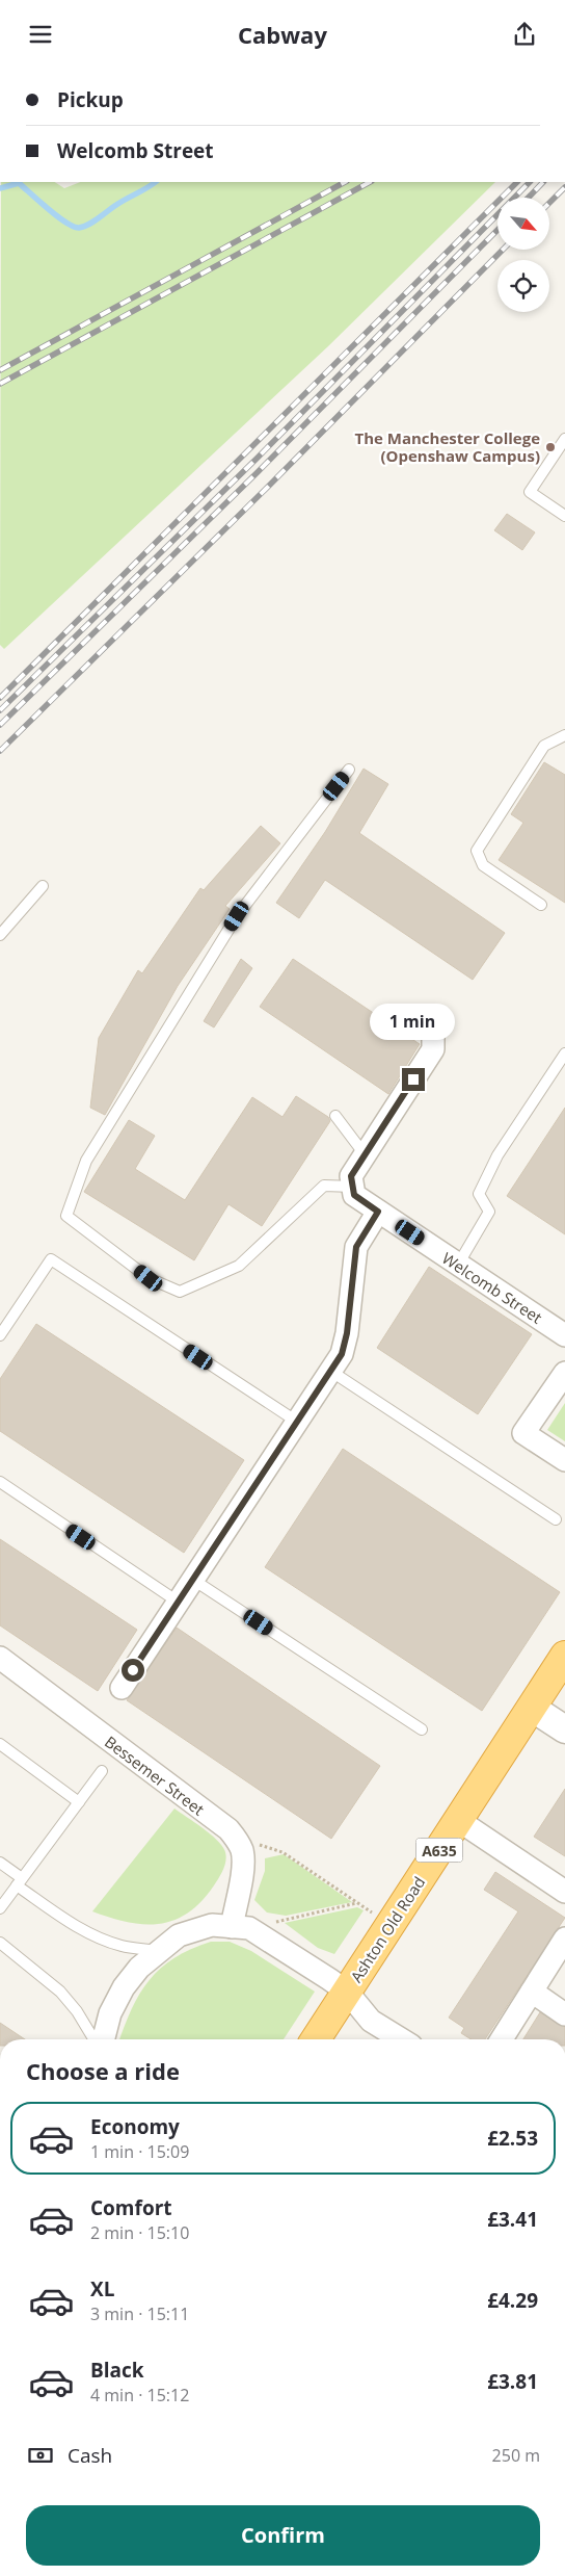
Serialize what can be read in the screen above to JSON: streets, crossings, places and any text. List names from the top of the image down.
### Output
{
  "streets": {
    "highway": ["A635", "Ashton Old Road"],
    "street": ["Welcomb Street", "Bessemer Street"]
  },
  "places": ["The Manchester College (Openshaw Campus)"],
  "north": "bottom right",
  "page": {
    "header": "Cabway",
    "banner": ["Pickup", "Welcomb Street"],
    "bubble": "1 min",
    "heading": "Choose a ride",
    "list": [
      {
        "name": "Economy",
        "note": "1 min · 15:09",
        "value": "£2.53"
      },
      {
        "name": "Comfort",
        "note": "2 min · 15:10",
        "value": "£3.41"
      },
      {
        "name": "XL",
        "note": "3 min · 15:11",
        "value": "£4.29"
      },
      {
        "name": "Black",
        "note": "4 min · 15:12",
        "value": "£3.81"
      }
    ],
    "pay": ["Cash", "250 m"],
    "buttons": "Confirm"
  }
}
